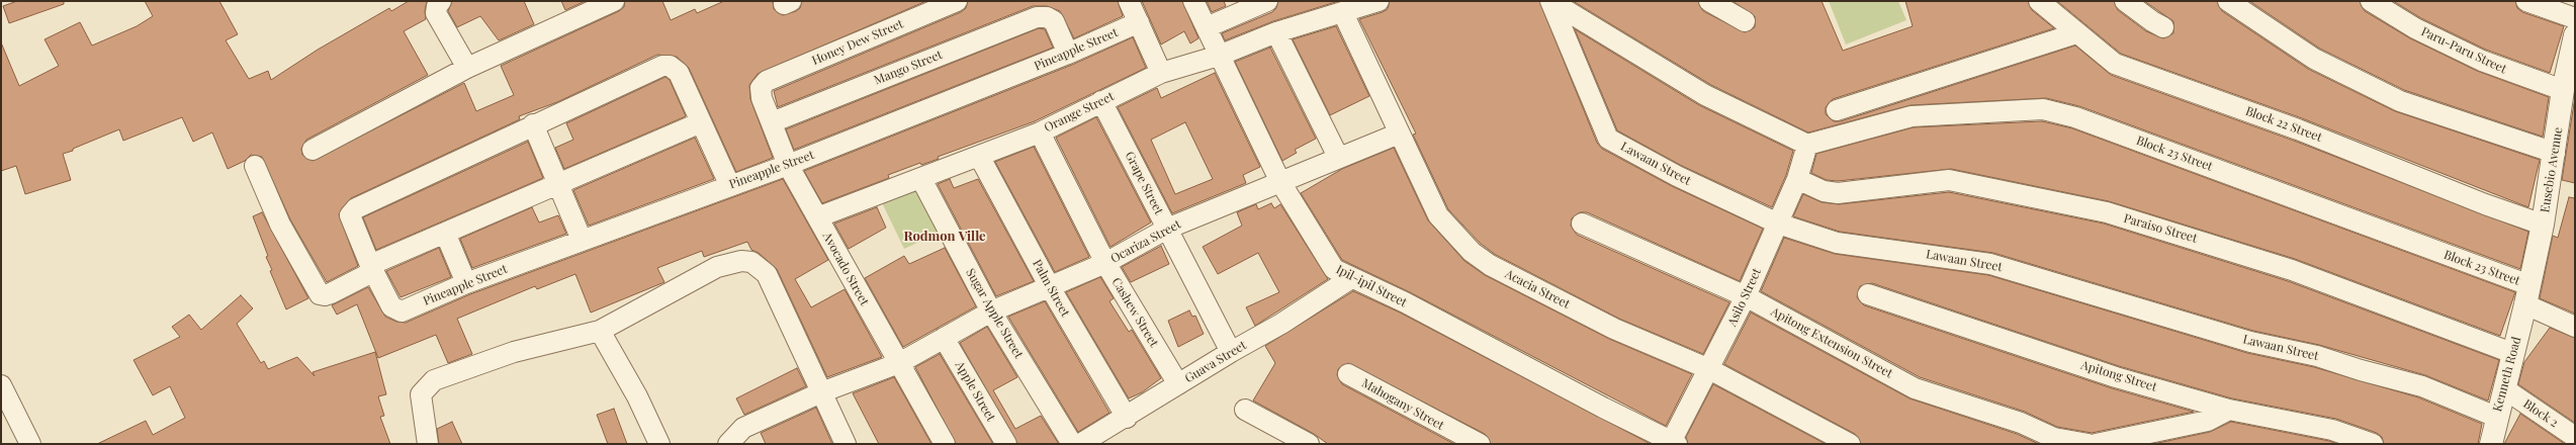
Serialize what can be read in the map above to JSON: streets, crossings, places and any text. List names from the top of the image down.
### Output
{
  "streets": {
    "street": [
      "Honey Dew Street",
      "Pineapple Street",
      "Paru-Paru Street",
      "Mango Street",
      "Orange Street",
      "Block 22 Street",
      "Block 23 Street",
      "Lawaan Street",
      "Eusebio Avenue",
      "Grape Street",
      "Paraiso Street",
      "Ocariza Street",
      "Avocado Street",
      "Ipil-ipil Street",
      "Palm Street",
      "Acacia Street",
      "Asilo Street",
      "Cashew Street",
      "Sugar Apple Street",
      "Apitong Extension Street",
      "Guava Street",
      "Kenneth Road",
      "Apitong Street",
      "Apple Street",
      "Mahogany Street",
      "Block 2"
    ]
  },
  "crossings": [
    ["Honey Dew Street", "Avocado Street"],
    ["Pineapple Street", "Mango Street"],
    ["Pineapple Street", "Avocado Street"],
    ["Paru-Paru Street", "Eusebio Avenue"],
    ["Mango Street", "Avocado Street"],
    ["Orange Street", "Grape Street"],
    ["Orange Street", "Avocado Street"],
    ["Orange Street", "Ipil-ipil Street"],
    ["Orange Street", "Palm Street"],
    ["Orange Street", "Acacia Street"],
    ["Orange Street", "Cashew Street"],
    ["Orange Street", "Sugar Apple Street"],
    ["Block 22 Street", "Eusebio Avenue"],
    ["Block 23 Street", "Eusebio Avenue"],
    ["Block 23 Street", "Asilo Street"],
    ["Block 23 Street", "Kenneth Road"],
    ["Lawaan Street", "Asilo Street"],
    ["Lawaan Street", "Kenneth Road"],
    ["Eusebio Avenue", "Kenneth Road"],
    ["Grape Street", "Ocariza Street"],
    ["Grape Street", "Guava Street"],
    ["Paraiso Street", "Asilo Street"],
    ["Paraiso Street", "Kenneth Road"],
    ["Ocariza Street", "Avocado Street"],
    ["Ocariza Street", "Ipil-ipil Street"],
    ["Ocariza Street", "Palm Street"],
    ["Ocariza Street", "Acacia Street"],
    ["Ocariza Street", "Cashew Street"],
    ["Ocariza Street", "Sugar Apple Street"],
    ["Ocariza Street", "Apple Street"],
    ["Ipil-ipil Street", "Asilo Street"],
    ["Ipil-ipil Street", "Guava Street"],
    ["Palm Street", "Guava Street"],
    ["Acacia Street", "Asilo Street"],
    ["Asilo Street", "Apitong Extension Street"],
    ["Cashew Street", "Guava Street"],
    ["Kenneth Road", "Block 2"]
  ],
  "districts": ["Rodmon Ville"]
}
